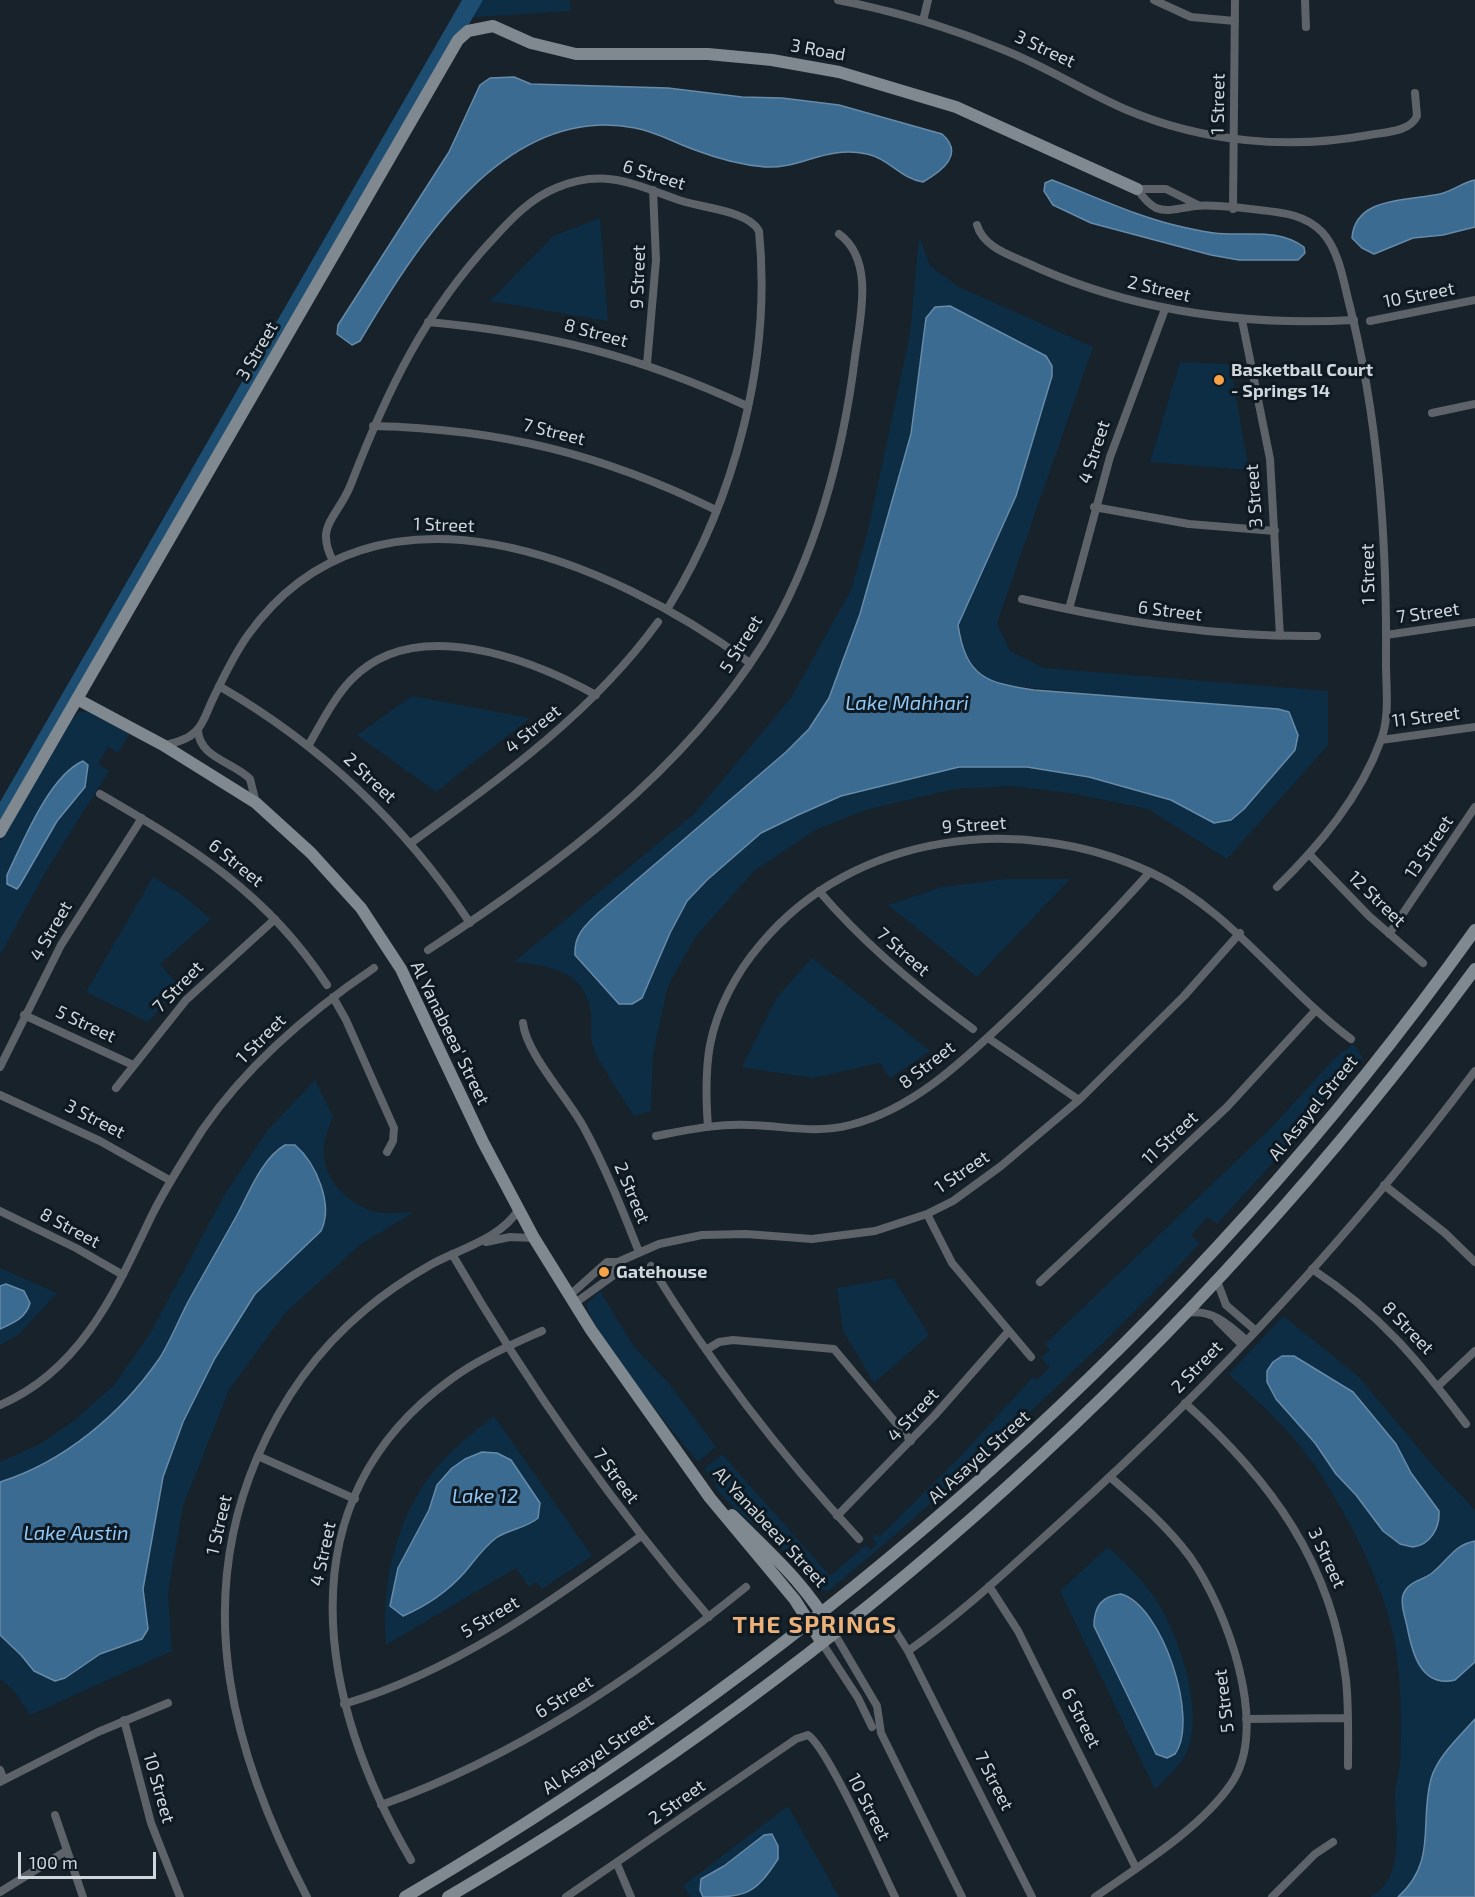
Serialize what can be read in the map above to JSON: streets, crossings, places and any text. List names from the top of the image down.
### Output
{
  "streets": {
    "street": [
      "3 Street",
      "3 Road",
      "1 Street",
      "6 Street",
      "9 Street",
      "2 Street",
      "10 Street",
      "8 Street",
      "7 Street",
      "4 Street",
      "5 Street",
      "11 Street",
      "13 Street",
      "12 Street",
      "Al Yanabeea' Street",
      "Al Asayel Street"
    ]
  },
  "crossings": [
    ["3 Street", "3 Road"],
    ["3 Street", "1 Street"],
    ["3 Street", "6 Street"],
    ["3 Street", "2 Street"],
    ["3 Street", "Al Yanabeea' Street"],
    ["3 Road", "1 Street"],
    ["1 Street", "6 Street"],
    ["1 Street", "9 Street"],
    ["1 Street", "2 Street"],
    ["1 Street", "8 Street"],
    ["1 Street", "7 Street"],
    ["1 Street", "5 Street"],
    ["1 Street", "11 Street"],
    ["1 Street", "12 Street"],
    ["1 Street", "Al Yanabeea' Street"],
    ["6 Street", "9 Street"],
    ["6 Street", "2 Street"],
    ["6 Street", "8 Street"],
    ["6 Street", "7 Street"],
    ["6 Street", "4 Street"],
    ["6 Street", "5 Street"],
    ["9 Street", "8 Street"],
    ["9 Street", "7 Street"],
    ["9 Street", "11 Street"],
    ["2 Street", "10 Street"],
    ["2 Street", "8 Street"],
    ["2 Street", "7 Street"],
    ["2 Street", "4 Street"],
    ["2 Street", "5 Street"],
    ["7 Street", "4 Street"],
    ["7 Street", "5 Street"],
    ["4 Street", "5 Street"],
    ["13 Street", "12 Street"],
    ["Al Yanabeea' Street", "Al Asayel Street"]
  ],
  "districts": ["THE SPRINGS"],
  "water": ["Lake Mahhari", "Lake 12", "Lake Austin"],
  "places": ["Basketball Court - Springs 14", "Gatehouse"],
  "scale_bar": "100 m"
}
